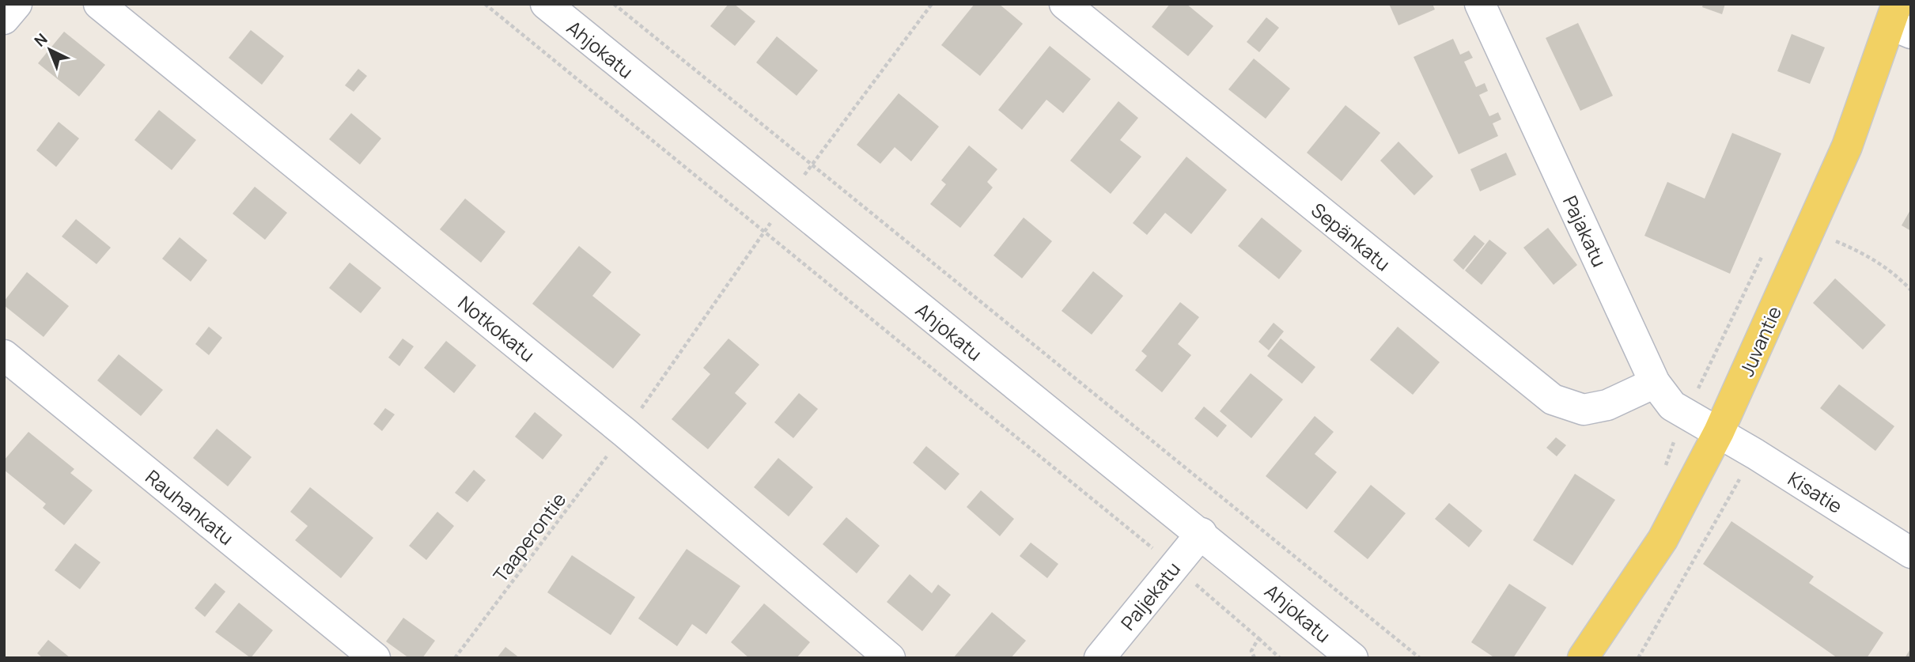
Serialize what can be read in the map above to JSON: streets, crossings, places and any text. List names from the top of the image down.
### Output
{
  "streets": {
    "main road": ["Juvantie"],
    "street": [
      "Ahjokatu",
      "Pajakatu",
      "Sepänkatu",
      "Notkokatu",
      "Kisatie",
      "Rauhankatu",
      "Paljekatu"
    ],
    "path": ["Taaperontie"]
  },
  "crossings": [
    ["Ahjokatu", "Paljekatu"],
    ["Pajakatu", "Sepänkatu"],
    ["Pajakatu", "Juvantie"],
    ["Pajakatu", "Kisatie"],
    ["Notkokatu", "Taaperontie"],
    ["Juvantie", "Kisatie"]
  ],
  "north": "top left"
}
